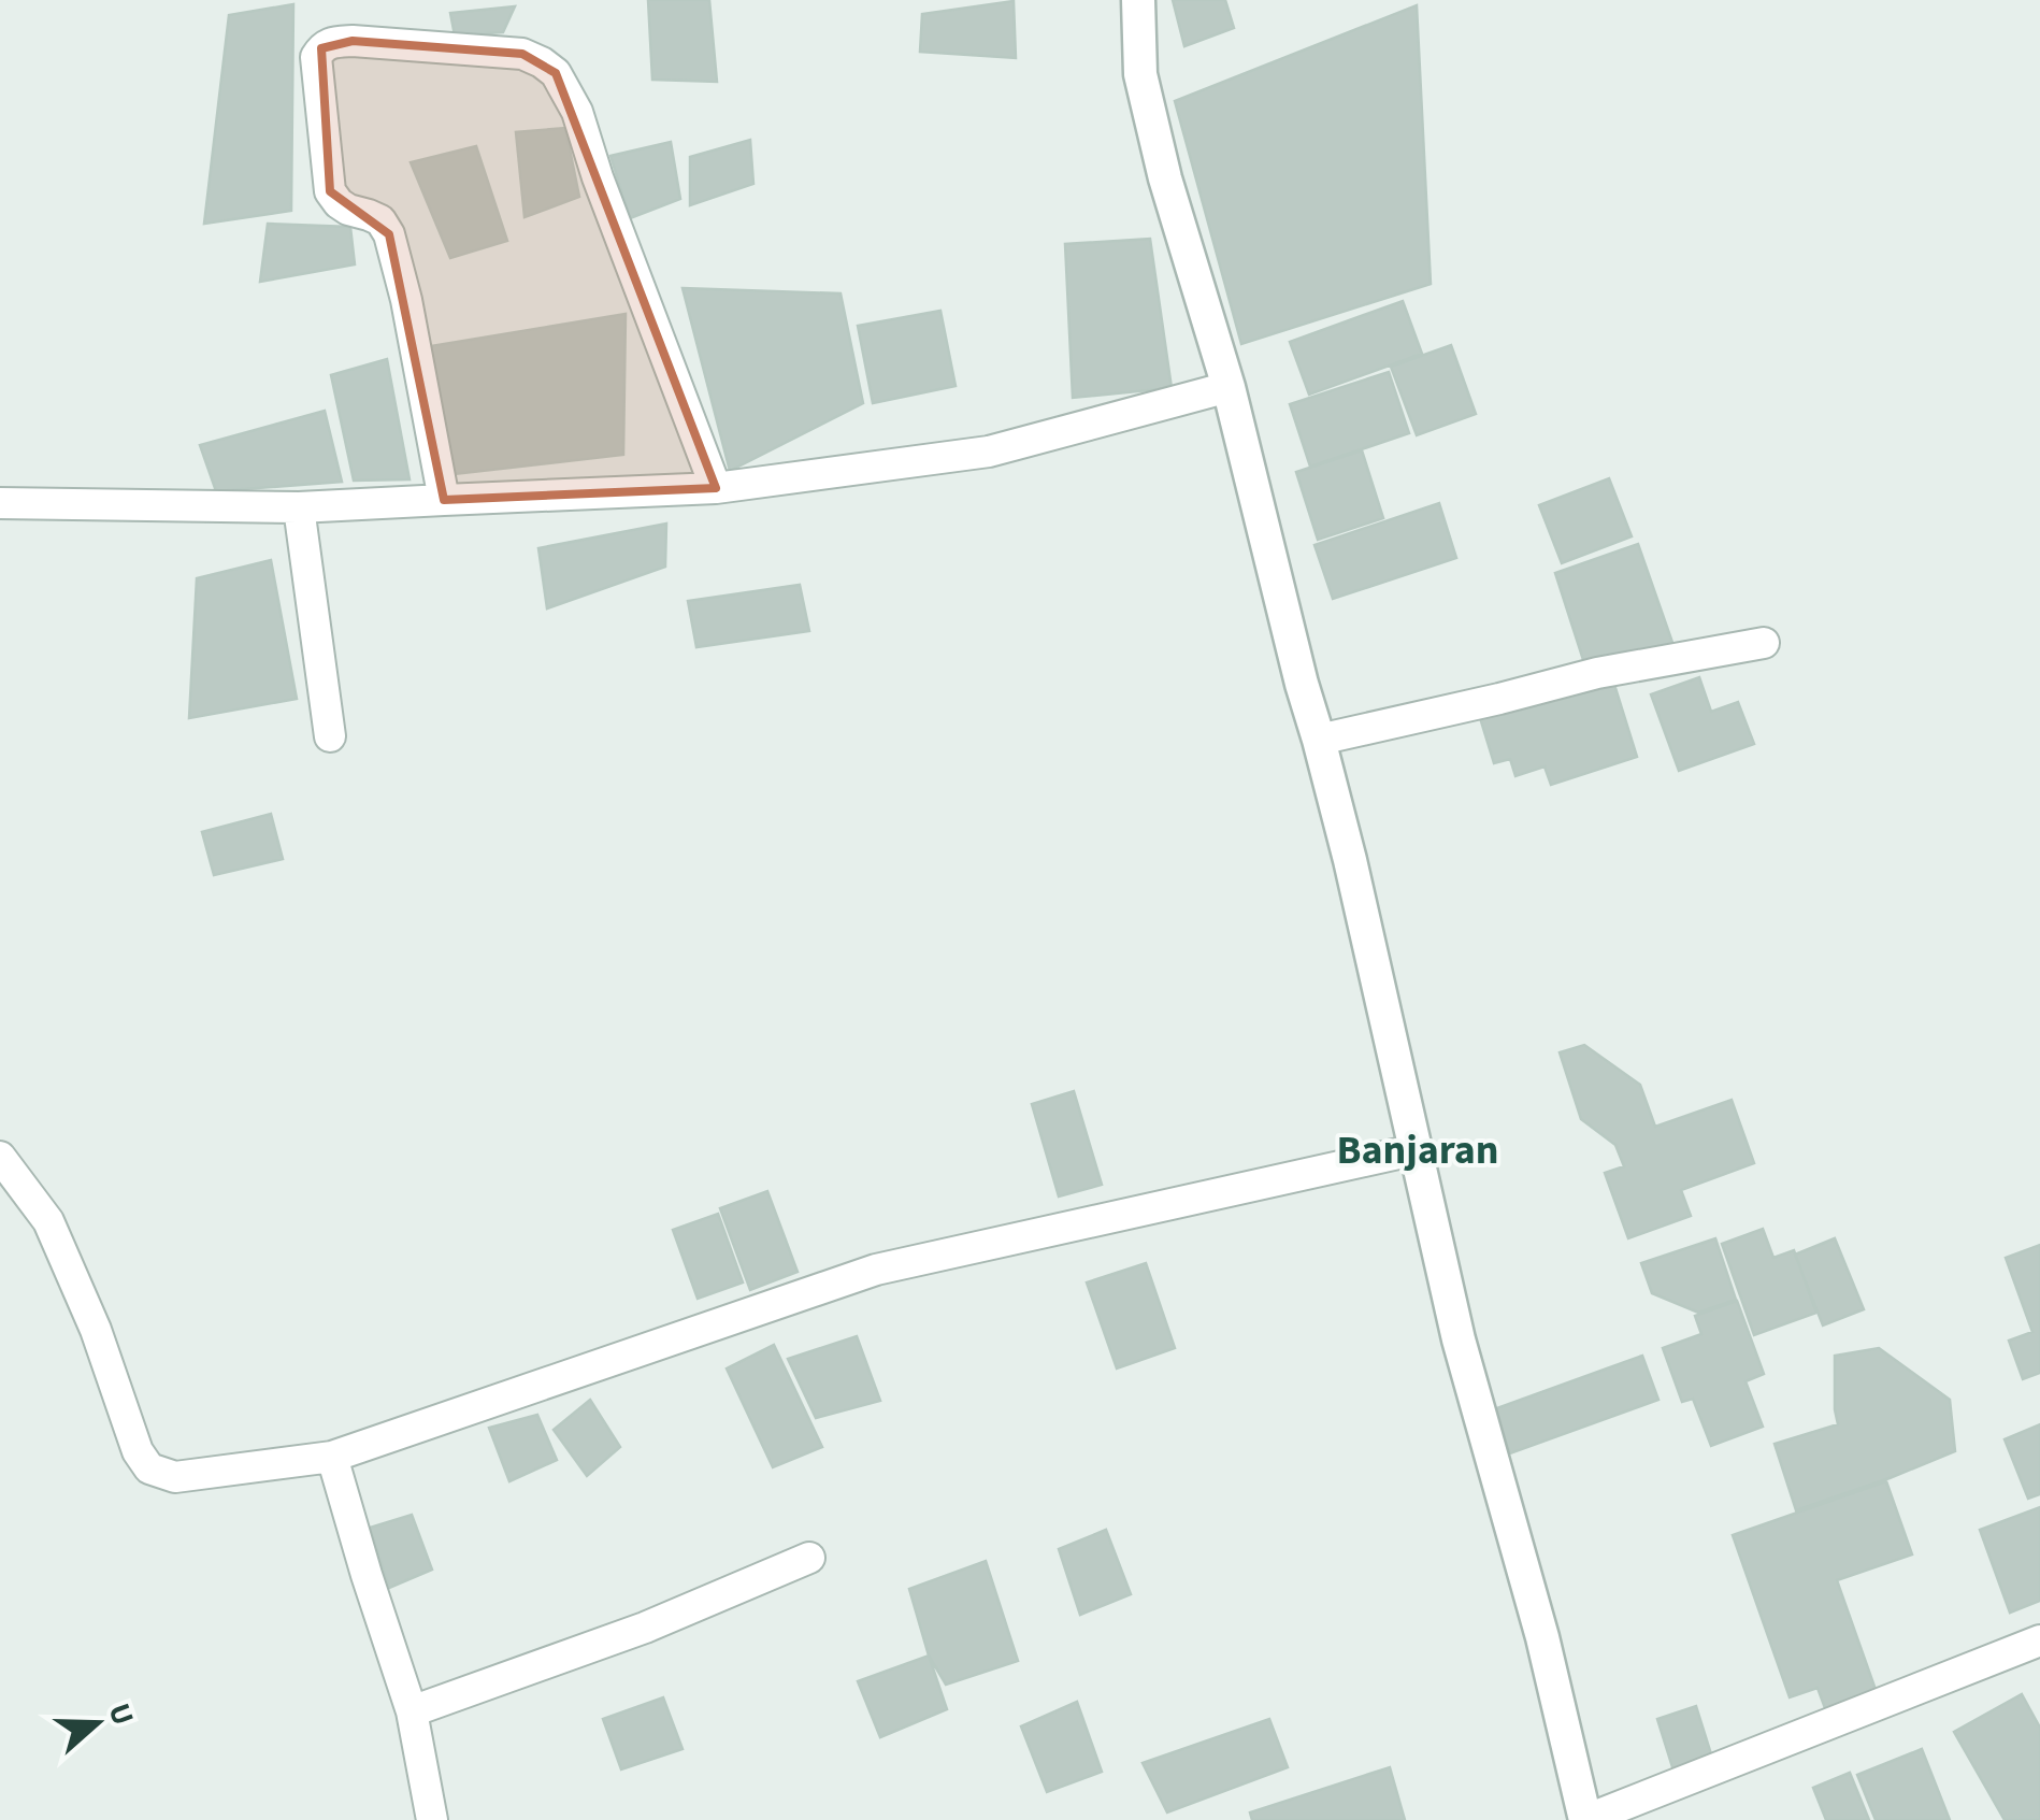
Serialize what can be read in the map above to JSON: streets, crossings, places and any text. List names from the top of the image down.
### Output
{
  "districts": ["Banjaran"],
  "north": "right"
}
